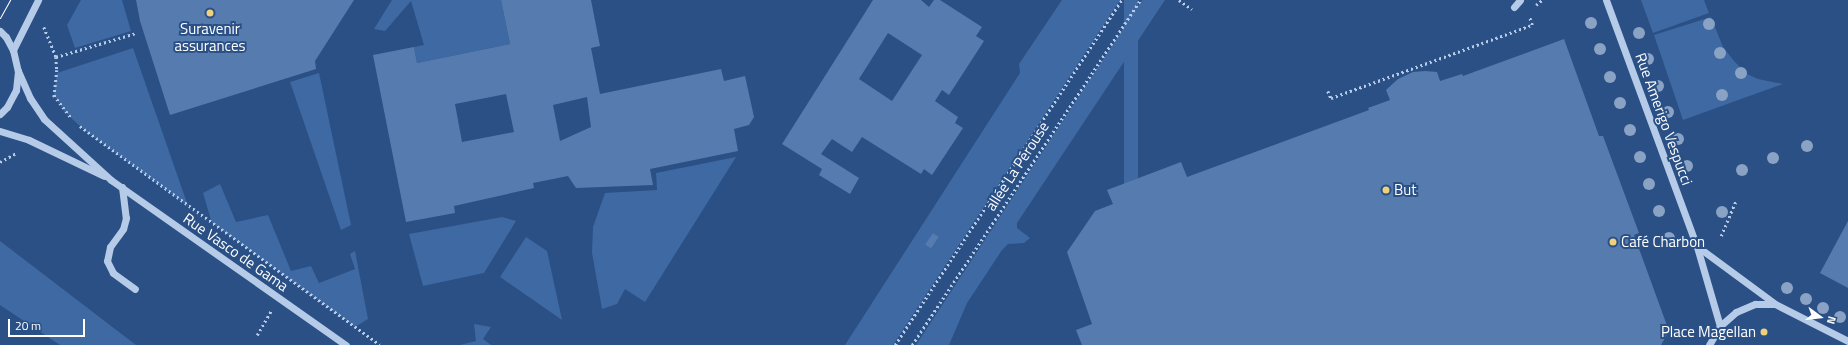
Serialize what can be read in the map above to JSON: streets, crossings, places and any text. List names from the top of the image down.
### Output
{
  "streets": {
    "street": ["Rue Amerigo Vespucci", "Rue Vasco de Gama"],
    "path": ["allée La Pérouse"]
  },
  "places": [
    "Suravenir assurances",
    "But",
    "Café Charbon",
    "Place Magellan"
  ],
  "scale_bar": "20 m",
  "north": "right"
}
